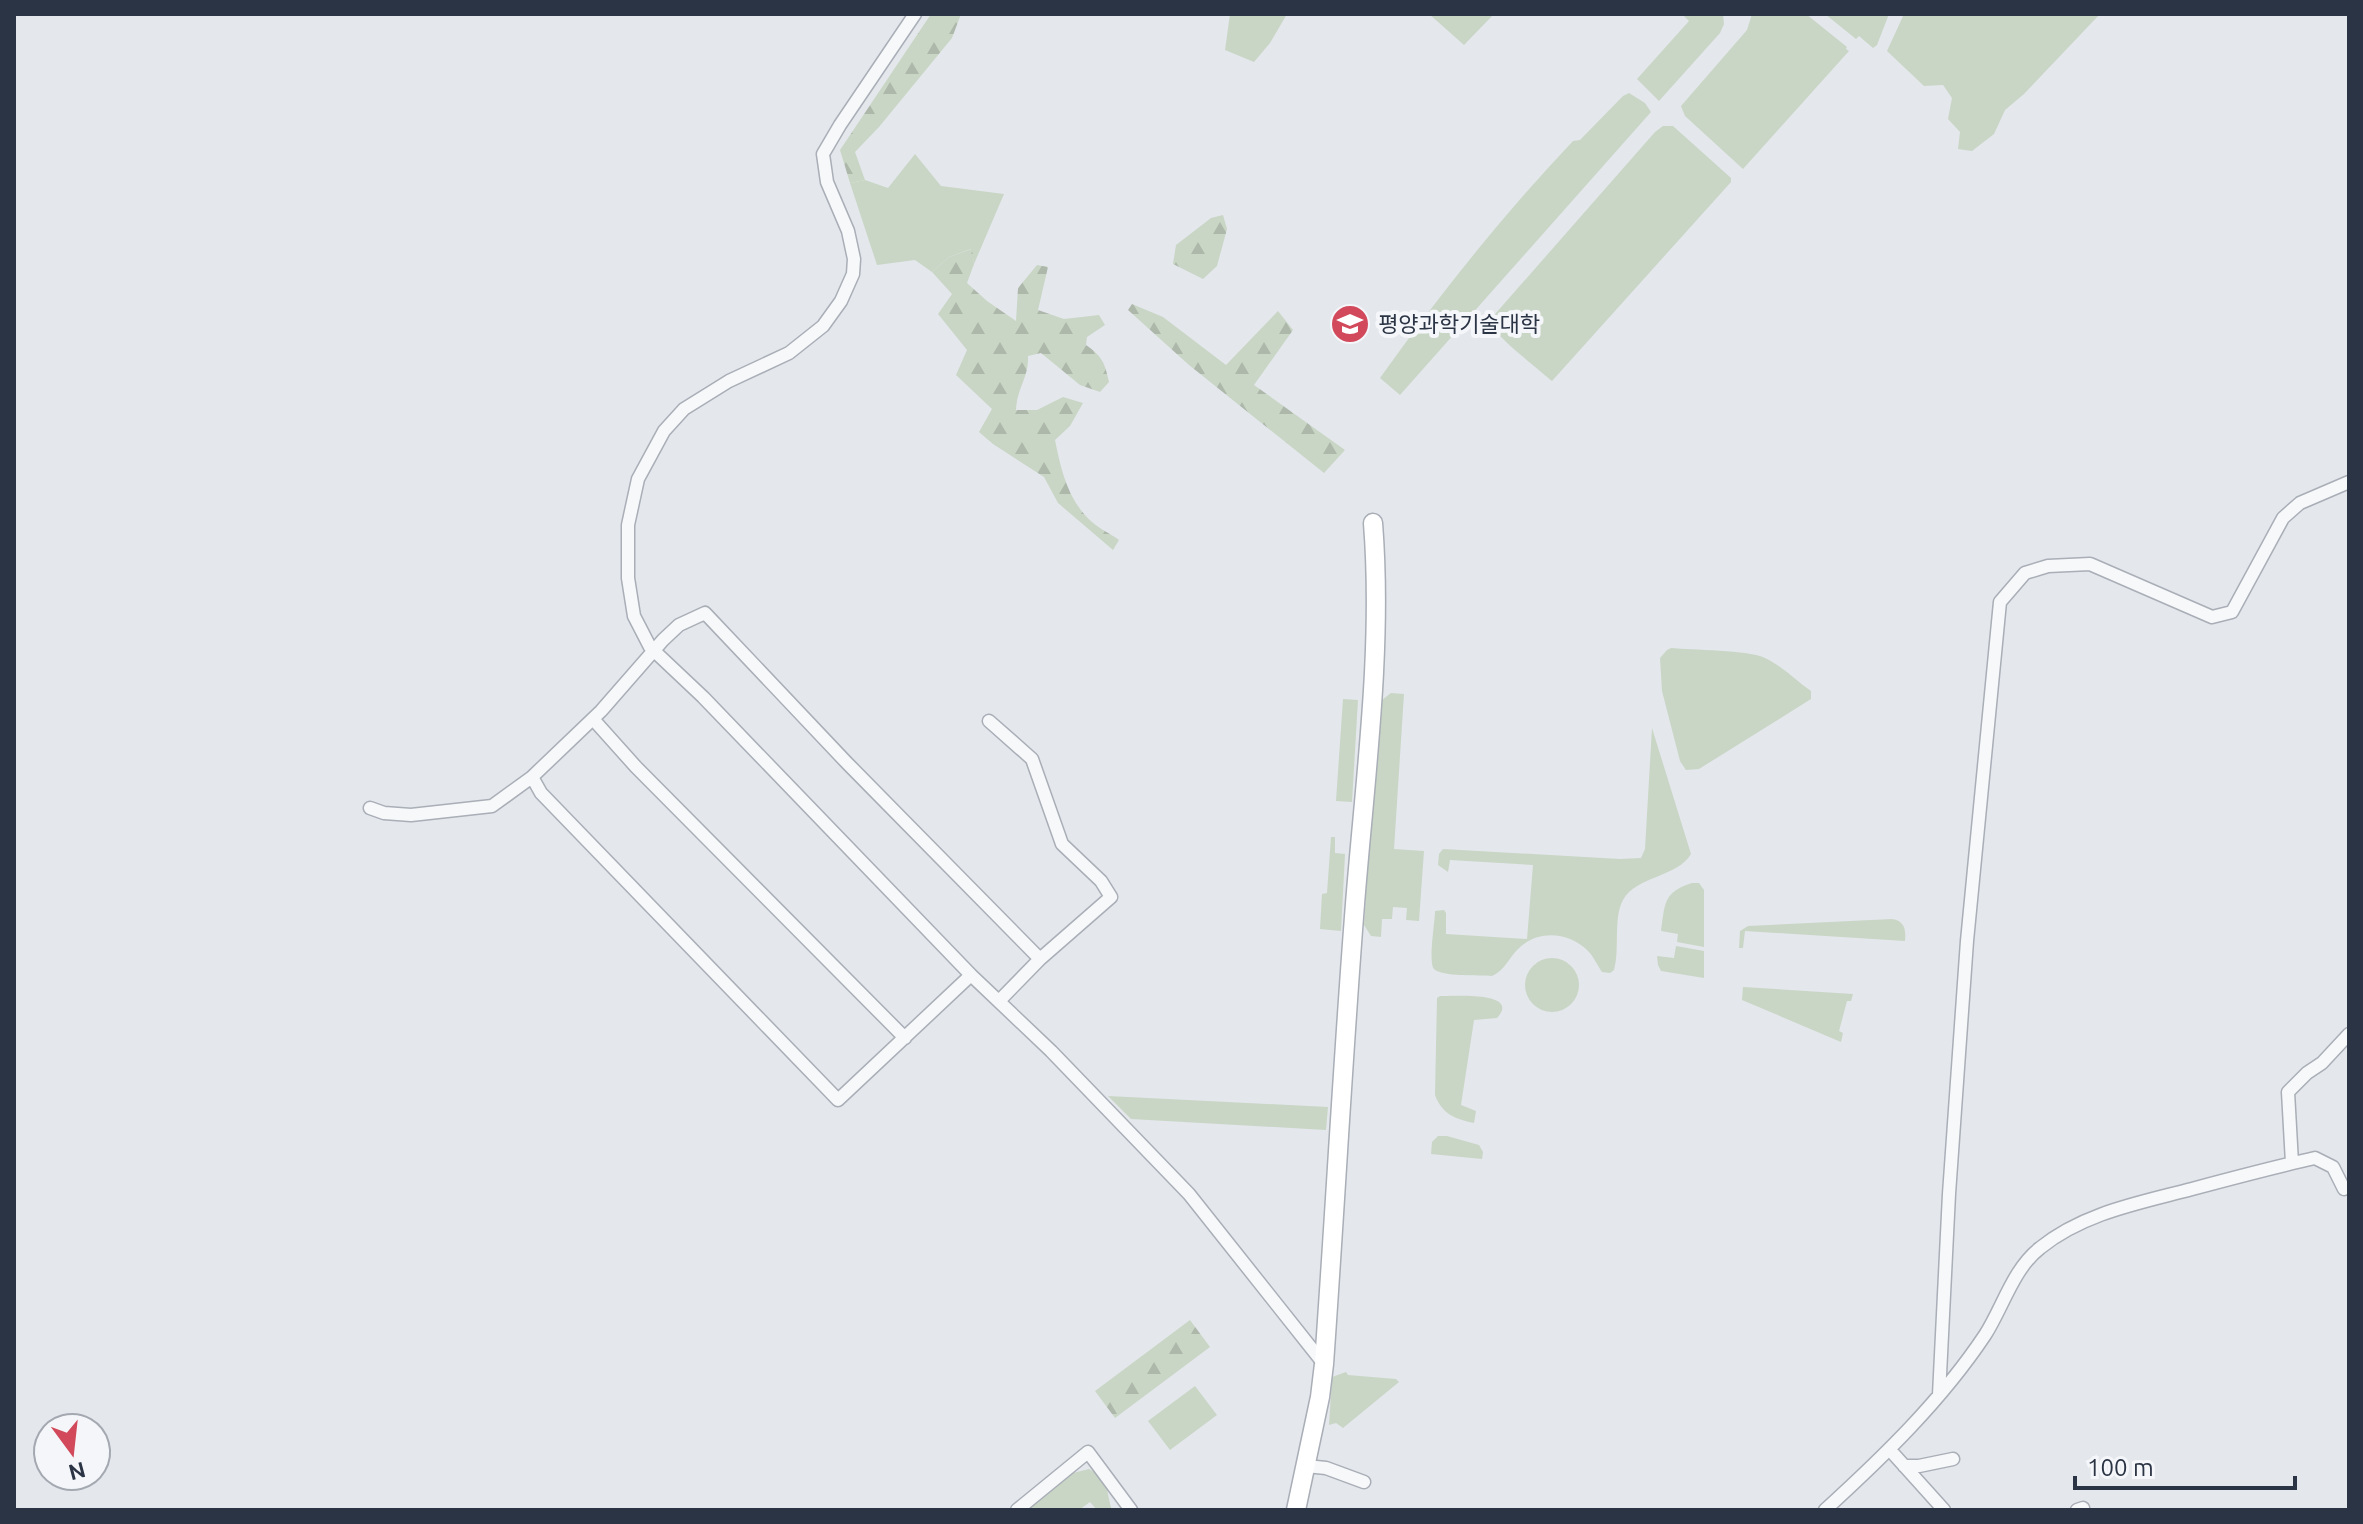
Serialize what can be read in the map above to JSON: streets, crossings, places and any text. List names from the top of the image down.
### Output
{
  "places": {
    "school or university": ["평양과학기술대학"]
  },
  "scale_bar": "100 m",
  "north": "bottom"
}
